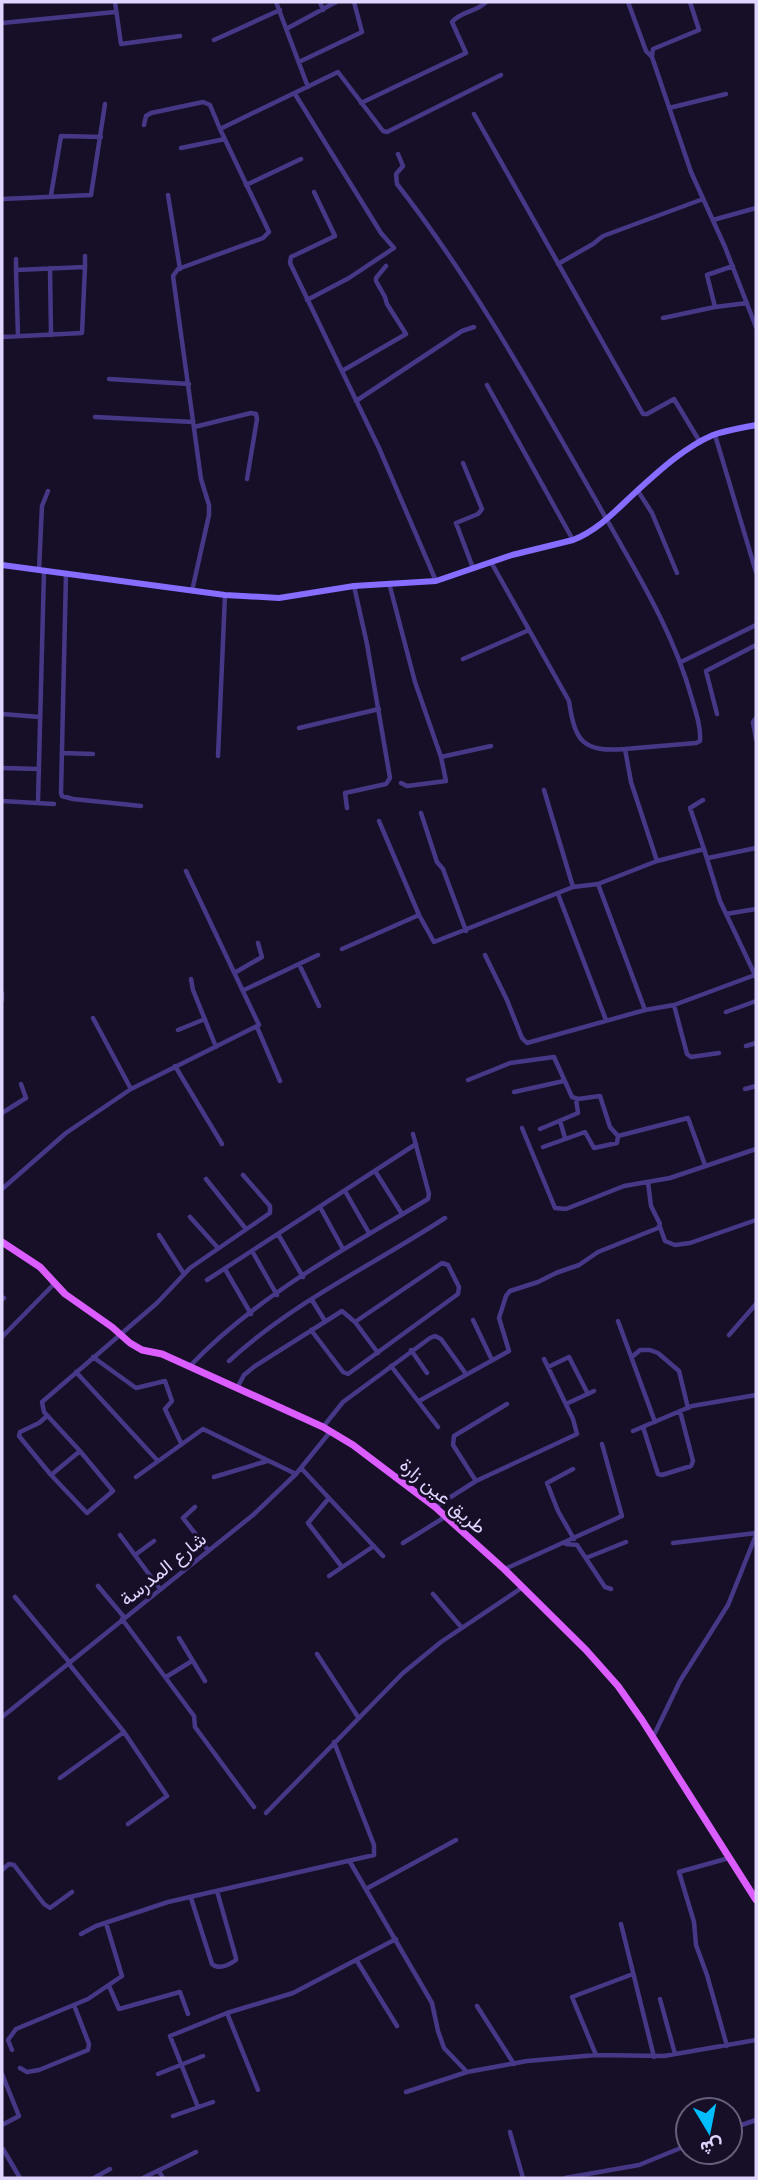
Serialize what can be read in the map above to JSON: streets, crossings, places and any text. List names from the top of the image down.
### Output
{
  "streets": {
    "main road": ["طريق عين زارة"],
    "street": ["شارع المدرسة"]
  },
  "crossings": [
    ["طريق عين زارة", "شارع المدرسة"]
  ],
  "north": "bottom"
}
